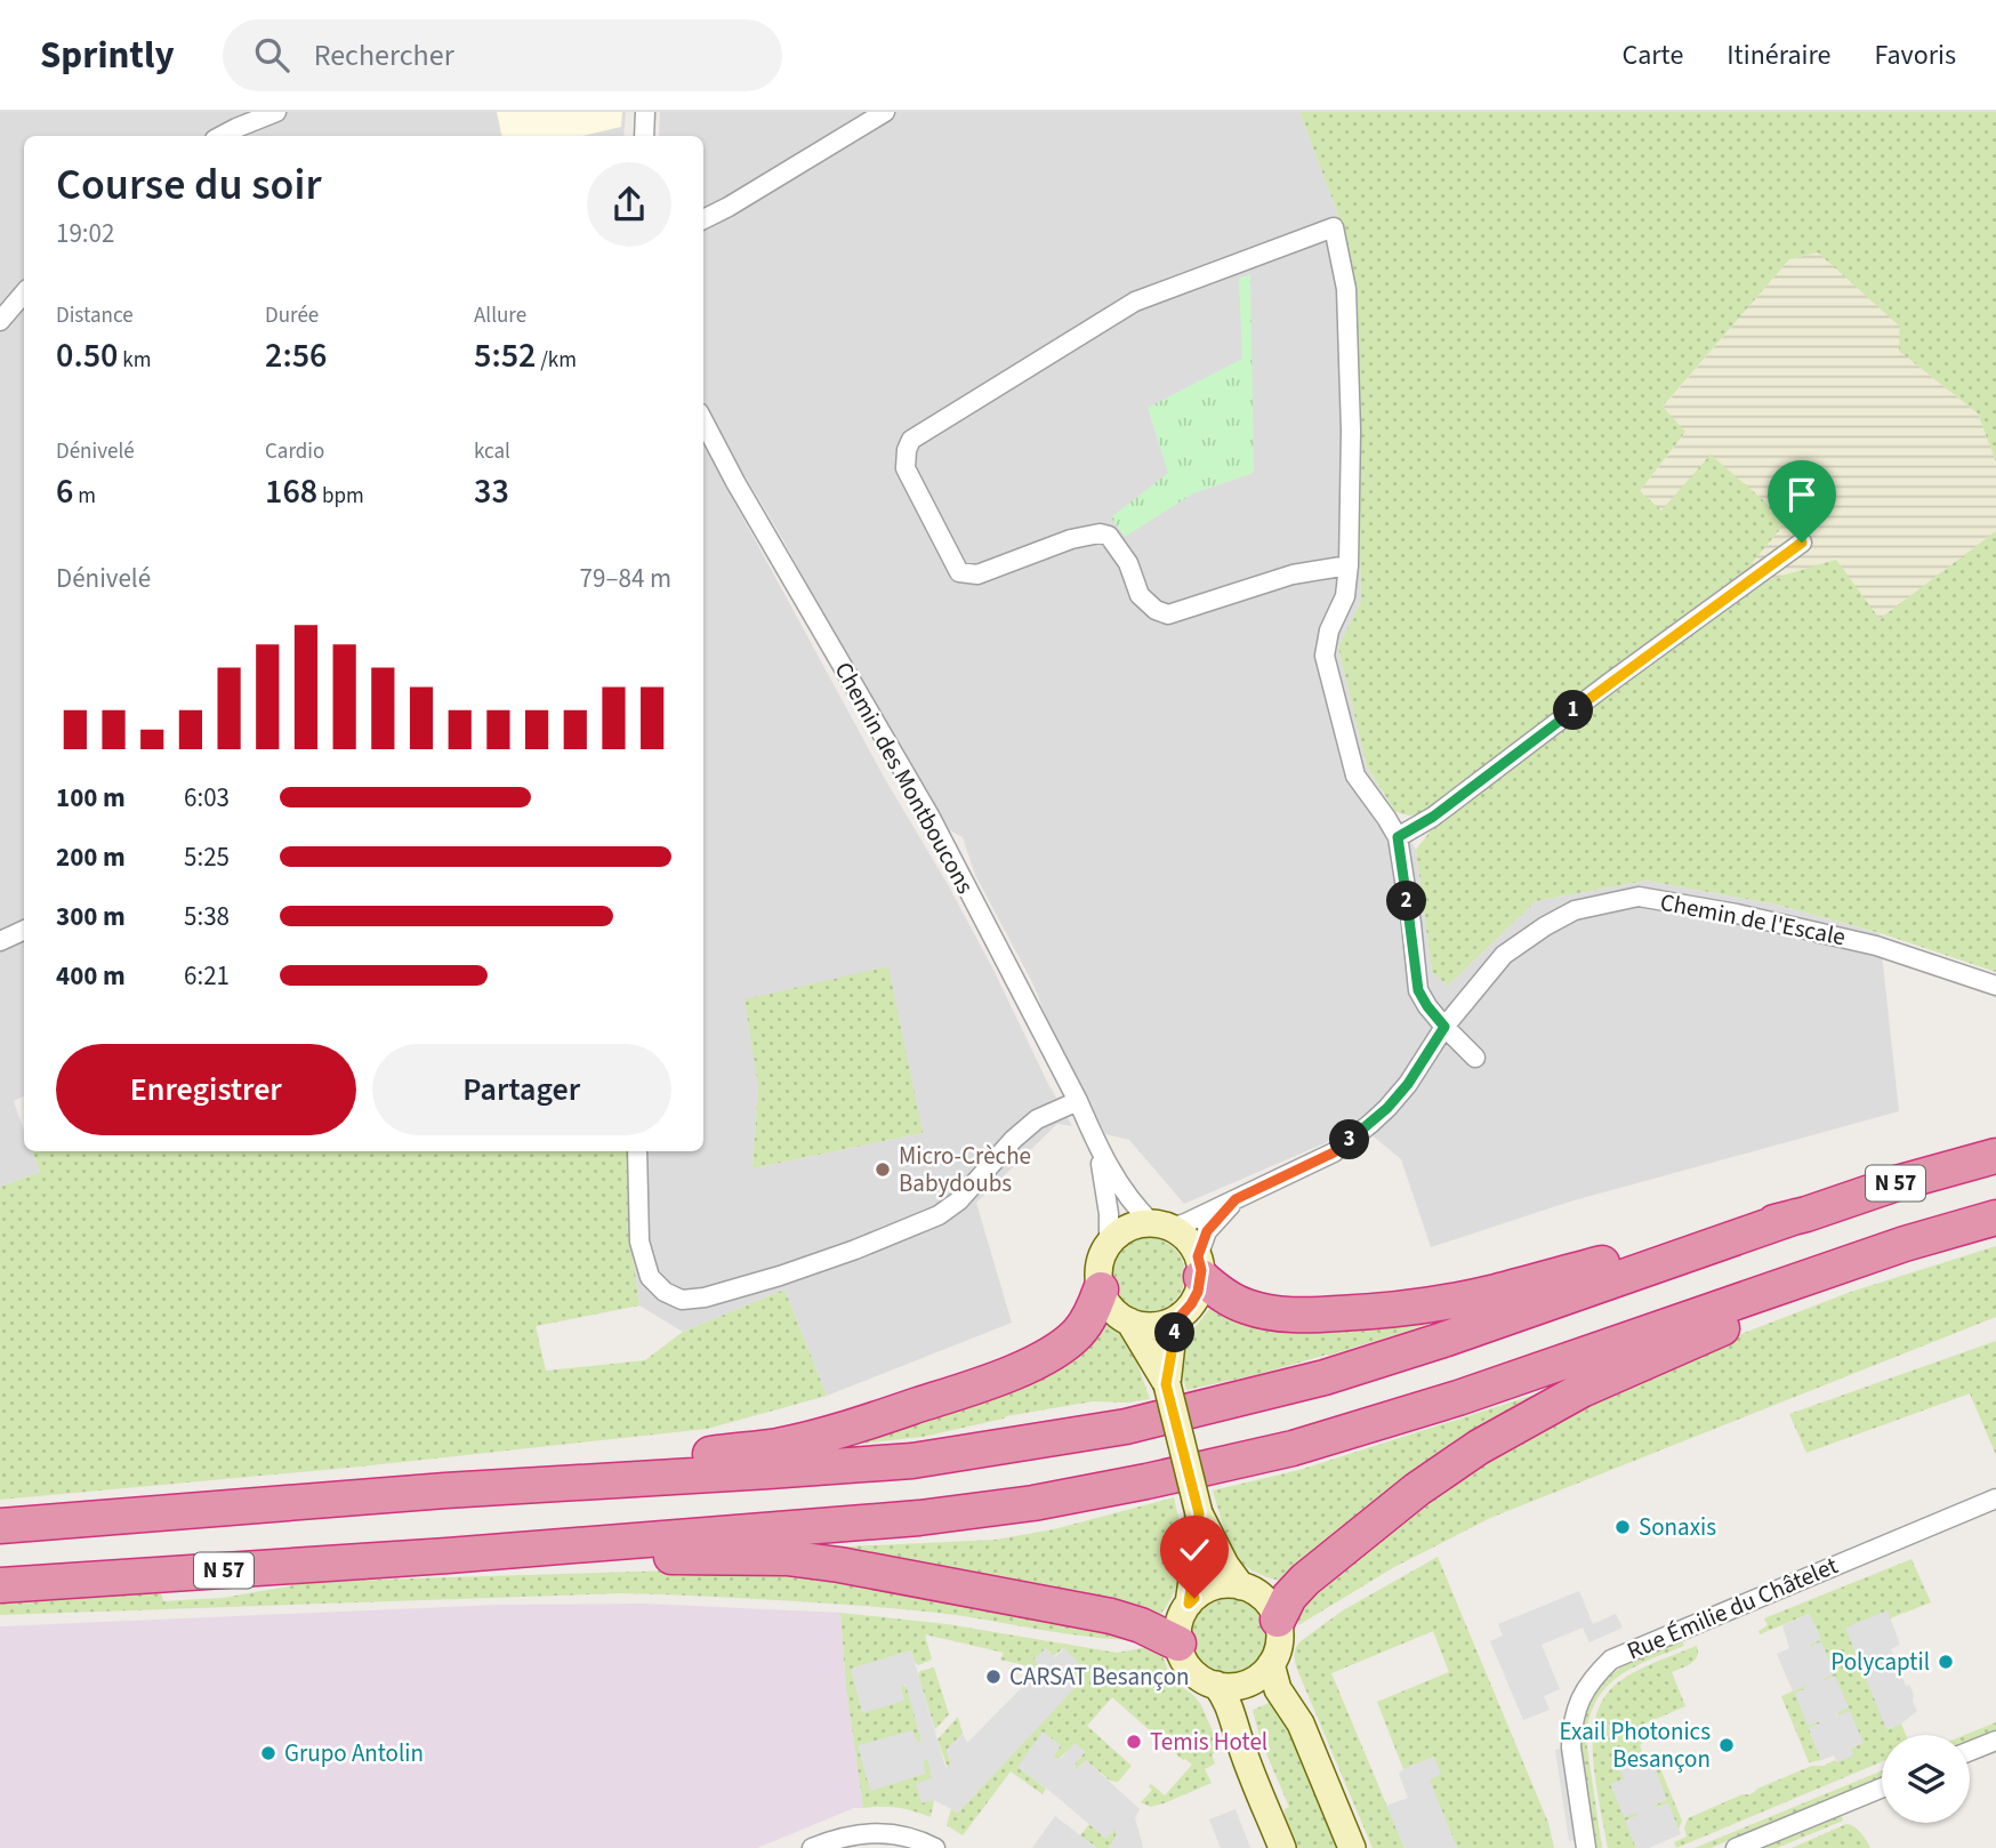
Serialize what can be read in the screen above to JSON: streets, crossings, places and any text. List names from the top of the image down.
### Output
{
  "streets": {
    "highway": ["N 57"],
    "street": ["Chemin des Montboucons", "Chemin de l'Escale", "Rue Émilie du Châtelet"]
  },
  "crossings": [
    ["Chemin des Montboucons", "Chemin de l'Escale"]
  ],
  "places": [
    "Micro-Crèche Babydoubs",
    "Sonaxis",
    "Polycaptil",
    "CARSAT Besançon",
    "Temis Hotel",
    "Exail Photonics Besançon",
    "Grupo Antolin"
  ],
  "page": {
    "header": "Sprintly",
    "search": "Rechercher",
    "nav": ["Carte", "Itinéraire", "Favoris"],
    "heading": ["Course du soir", "19:02"],
    "stats": [
      ["Distance", "0.50 km"],
      ["Durée", "2:56"],
      ["Allure", "5:52 /km"],
      ["Dénivelé", "6 m"],
      ["Cardio", "168 bpm"],
      ["kcal", "33"]
    ],
    "chart": ["Dénivelé", "79–84 m"],
    "pins": [
      "1",
      "2",
      "3",
      "4"
    ],
    "list": [
      {
        "name": "100 m",
        "note": "6:03"
      },
      {
        "name": "200 m",
        "note": "5:25"
      },
      {
        "name": "300 m",
        "note": "5:38"
      },
      {
        "name": "400 m",
        "note": "6:21"
      }
    ],
    "buttons": ["Enregistrer", "Partager"]
  }
}
